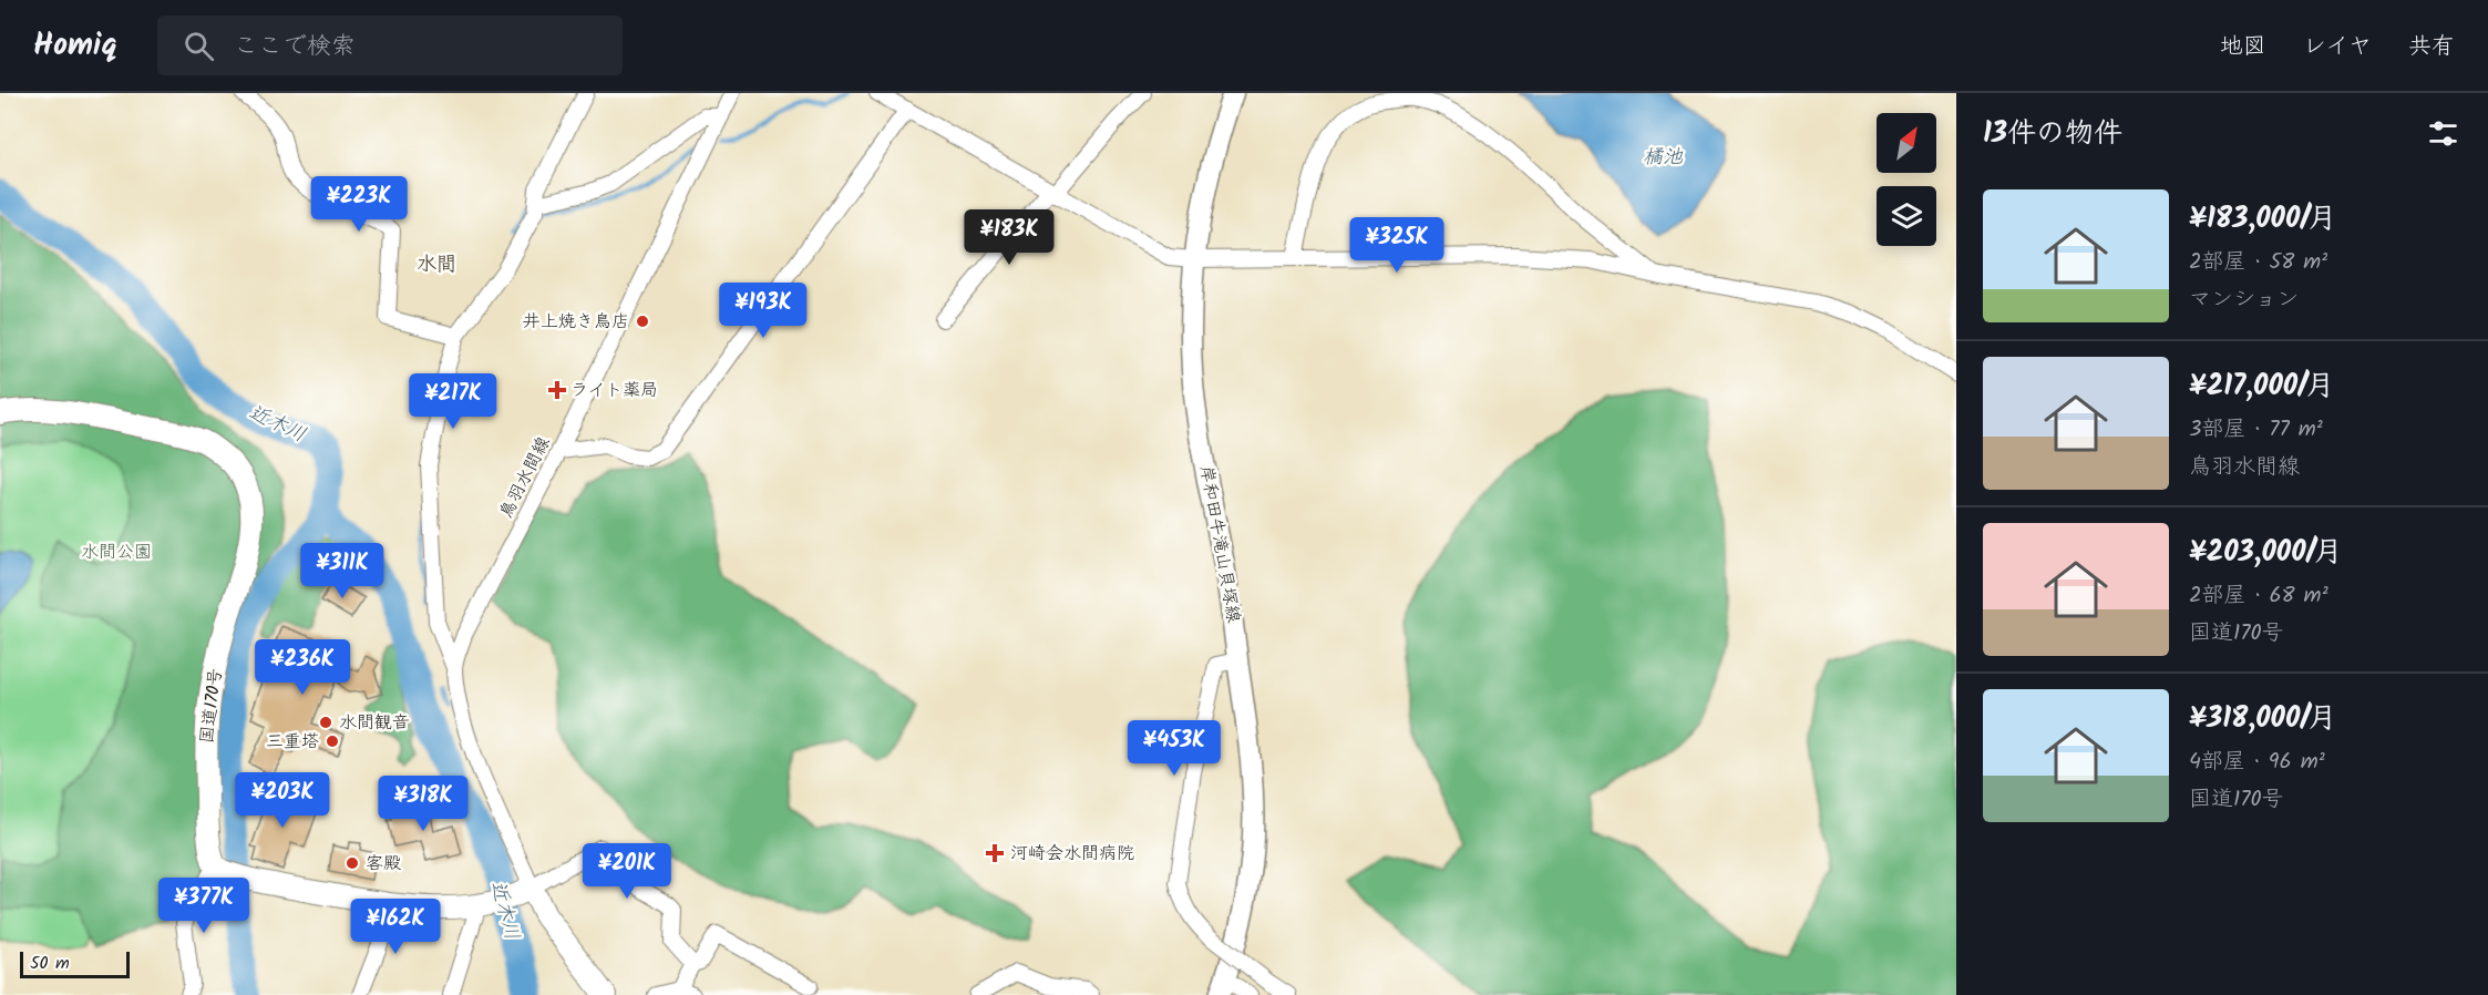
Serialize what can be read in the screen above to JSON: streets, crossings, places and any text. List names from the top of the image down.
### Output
{
  "streets": {
    "highway": ["国道170号"],
    "main road": ["岸和田牛滝山貝塚線"],
    "street": ["鳥羽水間線"]
  },
  "districts": ["水間"],
  "water": ["橘池", "近木川"],
  "parks": ["水間公園"],
  "places": {
    "other": [
      "井上焼き鳥店",
      "水間観音",
      "三重塔",
      "客殿"
    ],
    "health": ["ライト薬局", "河崎会水間病院"]
  },
  "scale_bar": "50 m",
  "north": "top right",
  "page": {
    "header": "Homiq",
    "search": "ここで検索",
    "nav": ["地図", "レイヤ", "共有"],
    "heading": "13件の物件",
    "list": [
      {
        "name": "¥183,000/月",
        "note": "2部屋 · 58 m² · マンション"
      },
      {
        "name": "¥217,000/月",
        "note": "3部屋 · 77 m² · 鳥羽水間線"
      },
      {
        "name": "¥203,000/月",
        "note": "2部屋 · 68 m² · 国道170号"
      },
      {
        "name": "¥318,000/月",
        "note": "4部屋 · 96 m² · 国道170号"
      }
    ],
    "price": [
      "¥223K",
      "¥183K",
      "¥325K",
      "¥193K",
      "¥217K",
      "¥311K",
      "¥236K",
      "¥453K",
      "¥203K",
      "¥318K",
      "¥201K",
      "¥377K",
      "¥162K"
    ],
    "scale": "50 m"
  }
}
